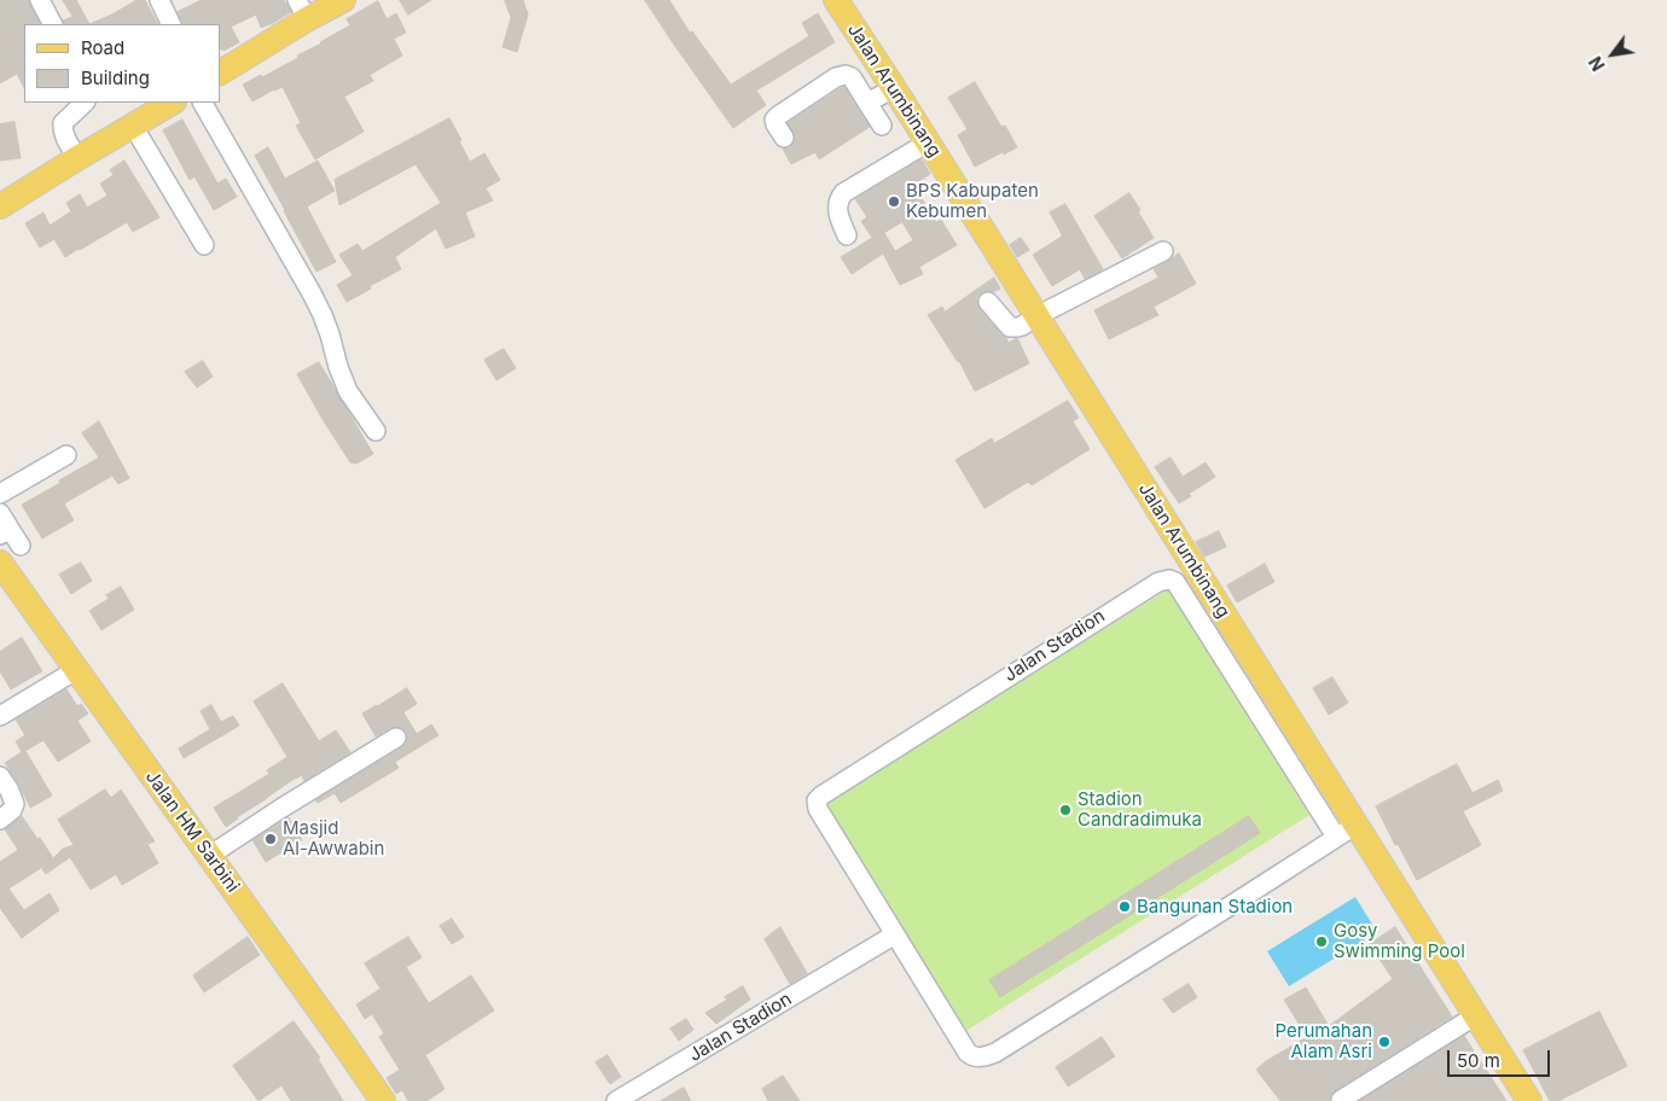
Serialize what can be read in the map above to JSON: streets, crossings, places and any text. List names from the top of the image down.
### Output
{
  "streets": {
    "main road": ["Jalan Arumbinang", "Jalan HM Sarbini"],
    "street": ["Jalan Stadion"]
  },
  "crossings": [
    ["Jalan Arumbinang", "Jalan Stadion"]
  ],
  "places": [
    "BPS Kabupaten Kebumen",
    "Stadion Candradimuka",
    "Masjid Al-Awwabin",
    "Bangunan Stadion",
    "Gosy Swimming Pool",
    "Perumahan Alam Asri"
  ],
  "legend": ["Road", "Building"],
  "scale_bar": "50 m",
  "north": "bottom left"
}
